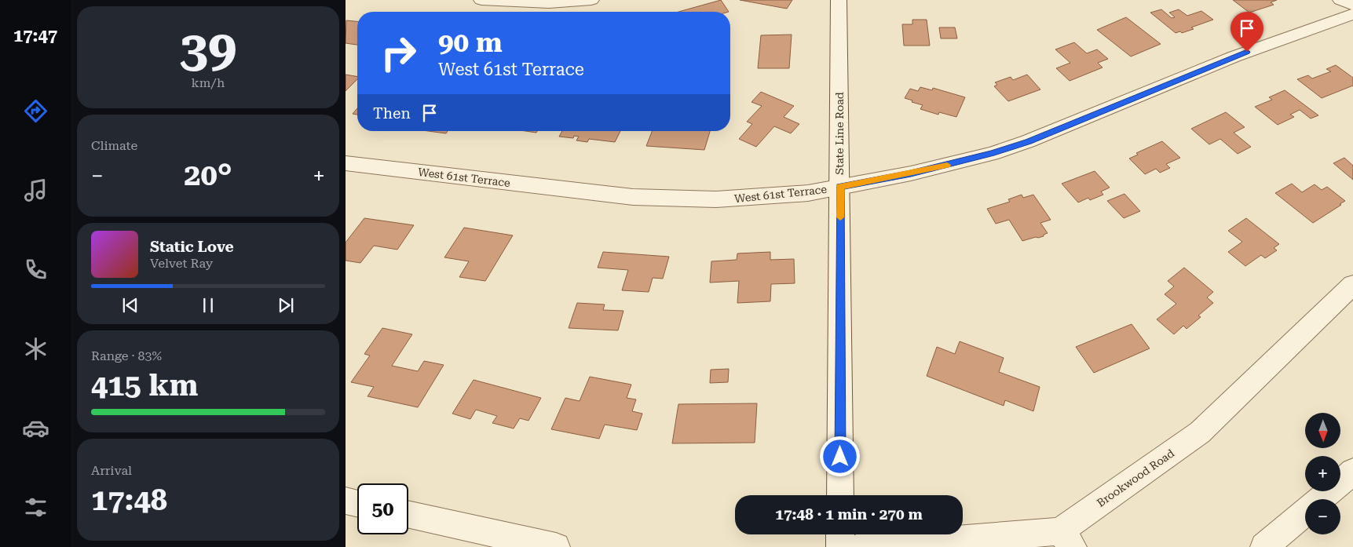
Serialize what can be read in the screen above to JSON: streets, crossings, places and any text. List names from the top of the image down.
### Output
{
  "streets": {
    "street": ["State Line Road", "West 61st Terrace", "Brookwood Road"]
  },
  "crossings": [
    ["State Line Road", "West 61st Terrace"]
  ],
  "north": "bottom",
  "page": {
    "tabs": "17:47",
    "tile": [
      ["39", "km/h"],
      "Climate",
      ["Range · 83%", "415 km"],
      ["Arrival", "17:48"]
    ],
    "turn": ["90 m", "West 61st Terrace"],
    "then": "Then",
    "heat": ["−", "20°", "+"],
    "song": ["Static Love", "Velvet Ray"],
    "map_buttons": ["+", "−"],
    "limit": "50",
    "trip": "17:48 · 1 min · 270 m"
  }
}
